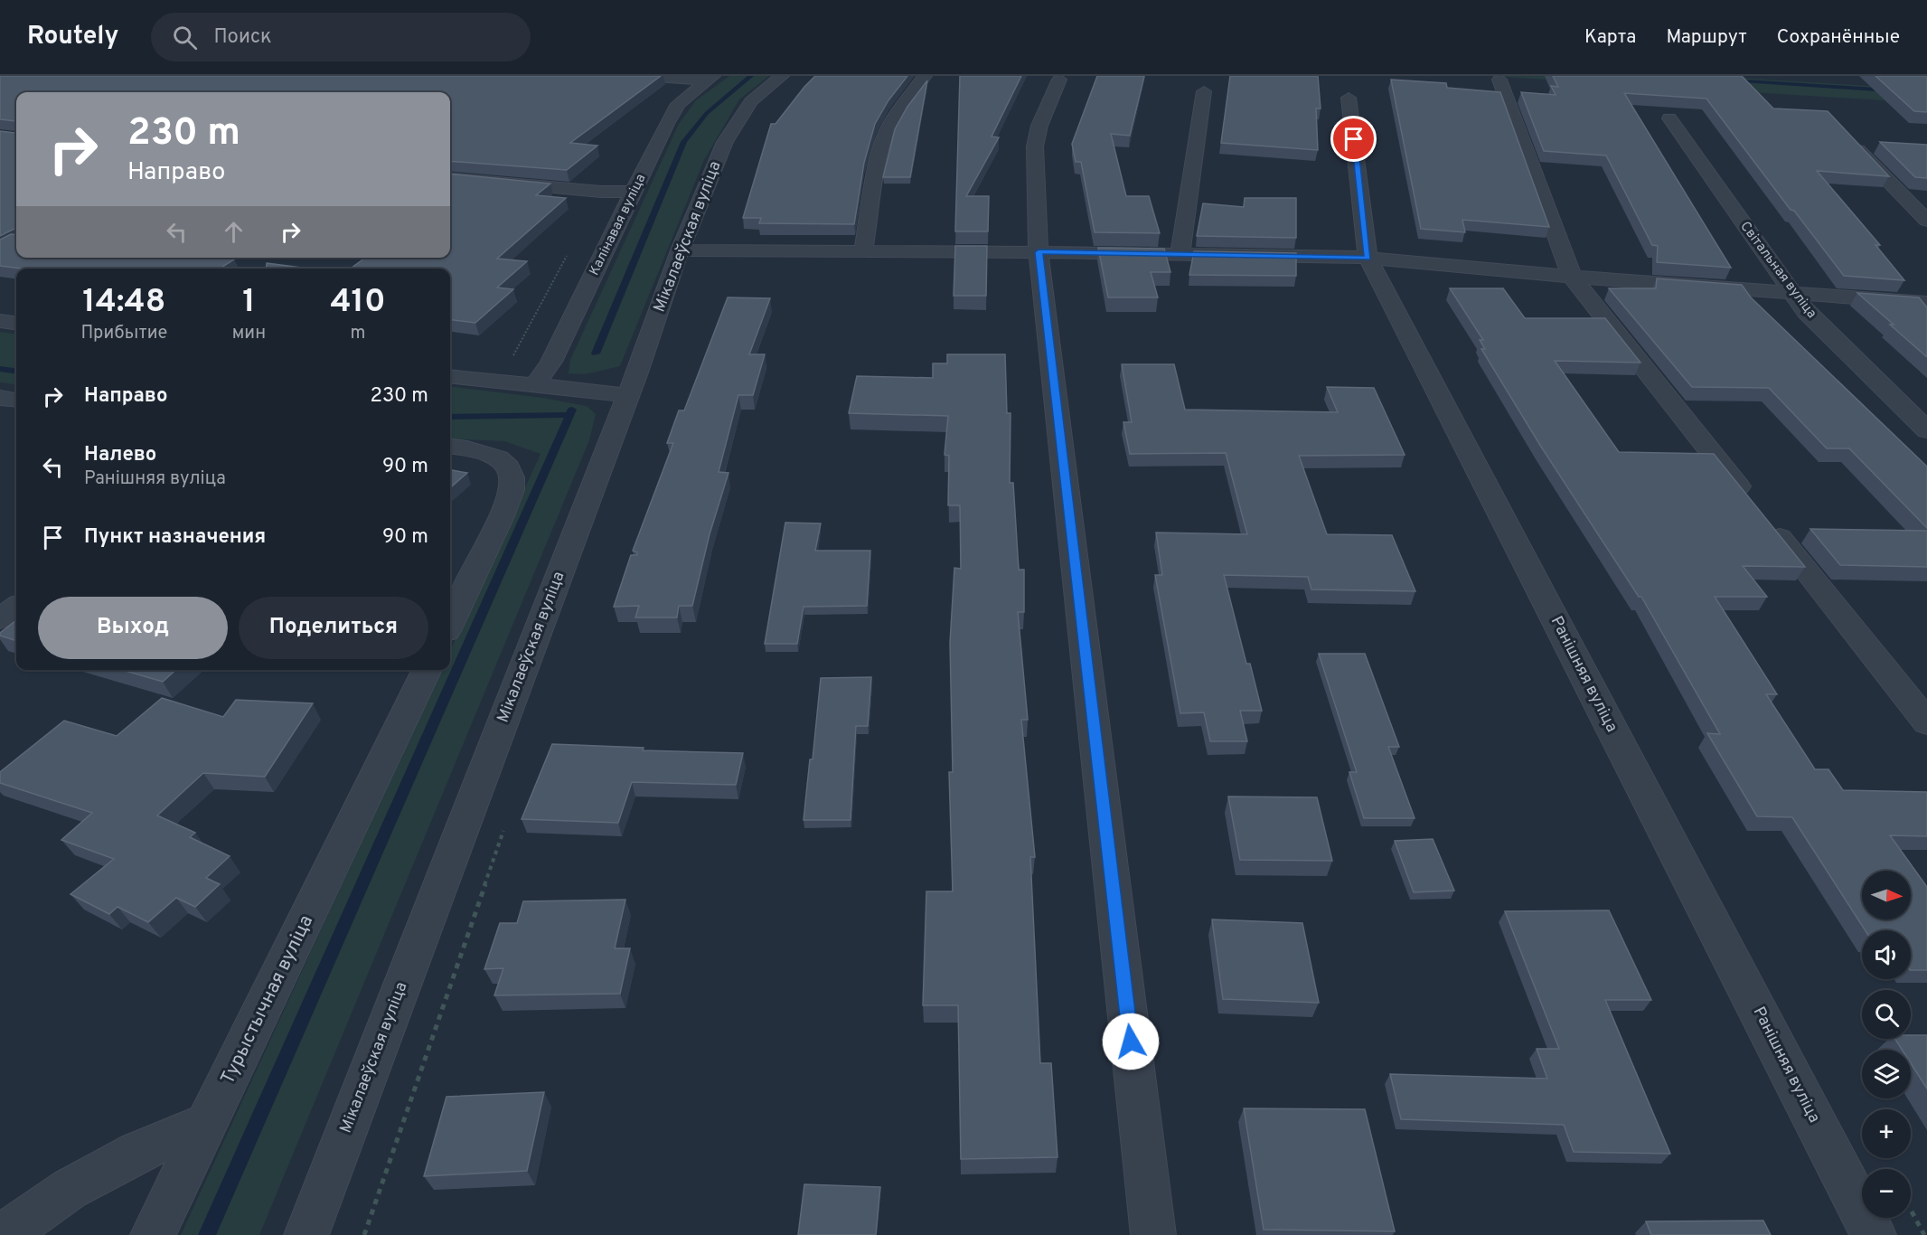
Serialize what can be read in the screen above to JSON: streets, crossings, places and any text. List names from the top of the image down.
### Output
{
  "streets": {
    "street": [
      "Калінавая вуліца",
      "Мікалаеўская вуліца",
      "Світальная вуліца",
      "Ранішняя вуліца",
      "Турыстычная вуліца"
    ]
  },
  "north": "right",
  "page": {
    "header": "Routely",
    "search": "Поиск",
    "nav": ["Карта", "Маршрут", "Сохранённые"],
    "turn": ["230 m", "Направо"],
    "eta": [
      "14:48",
      "Прибытие",
      "1",
      "мин",
      "410",
      "m"
    ],
    "list": [
      {
        "name": "Направо",
        "value": "230 m"
      },
      {
        "name": "Налево",
        "note": "Ранішняя вуліца",
        "value": "90 m"
      },
      {
        "name": "Пункт назначения",
        "value": "90 m"
      }
    ],
    "buttons": ["Выход", "Поделиться"],
    "map_buttons": ["+", "−"]
  }
}
